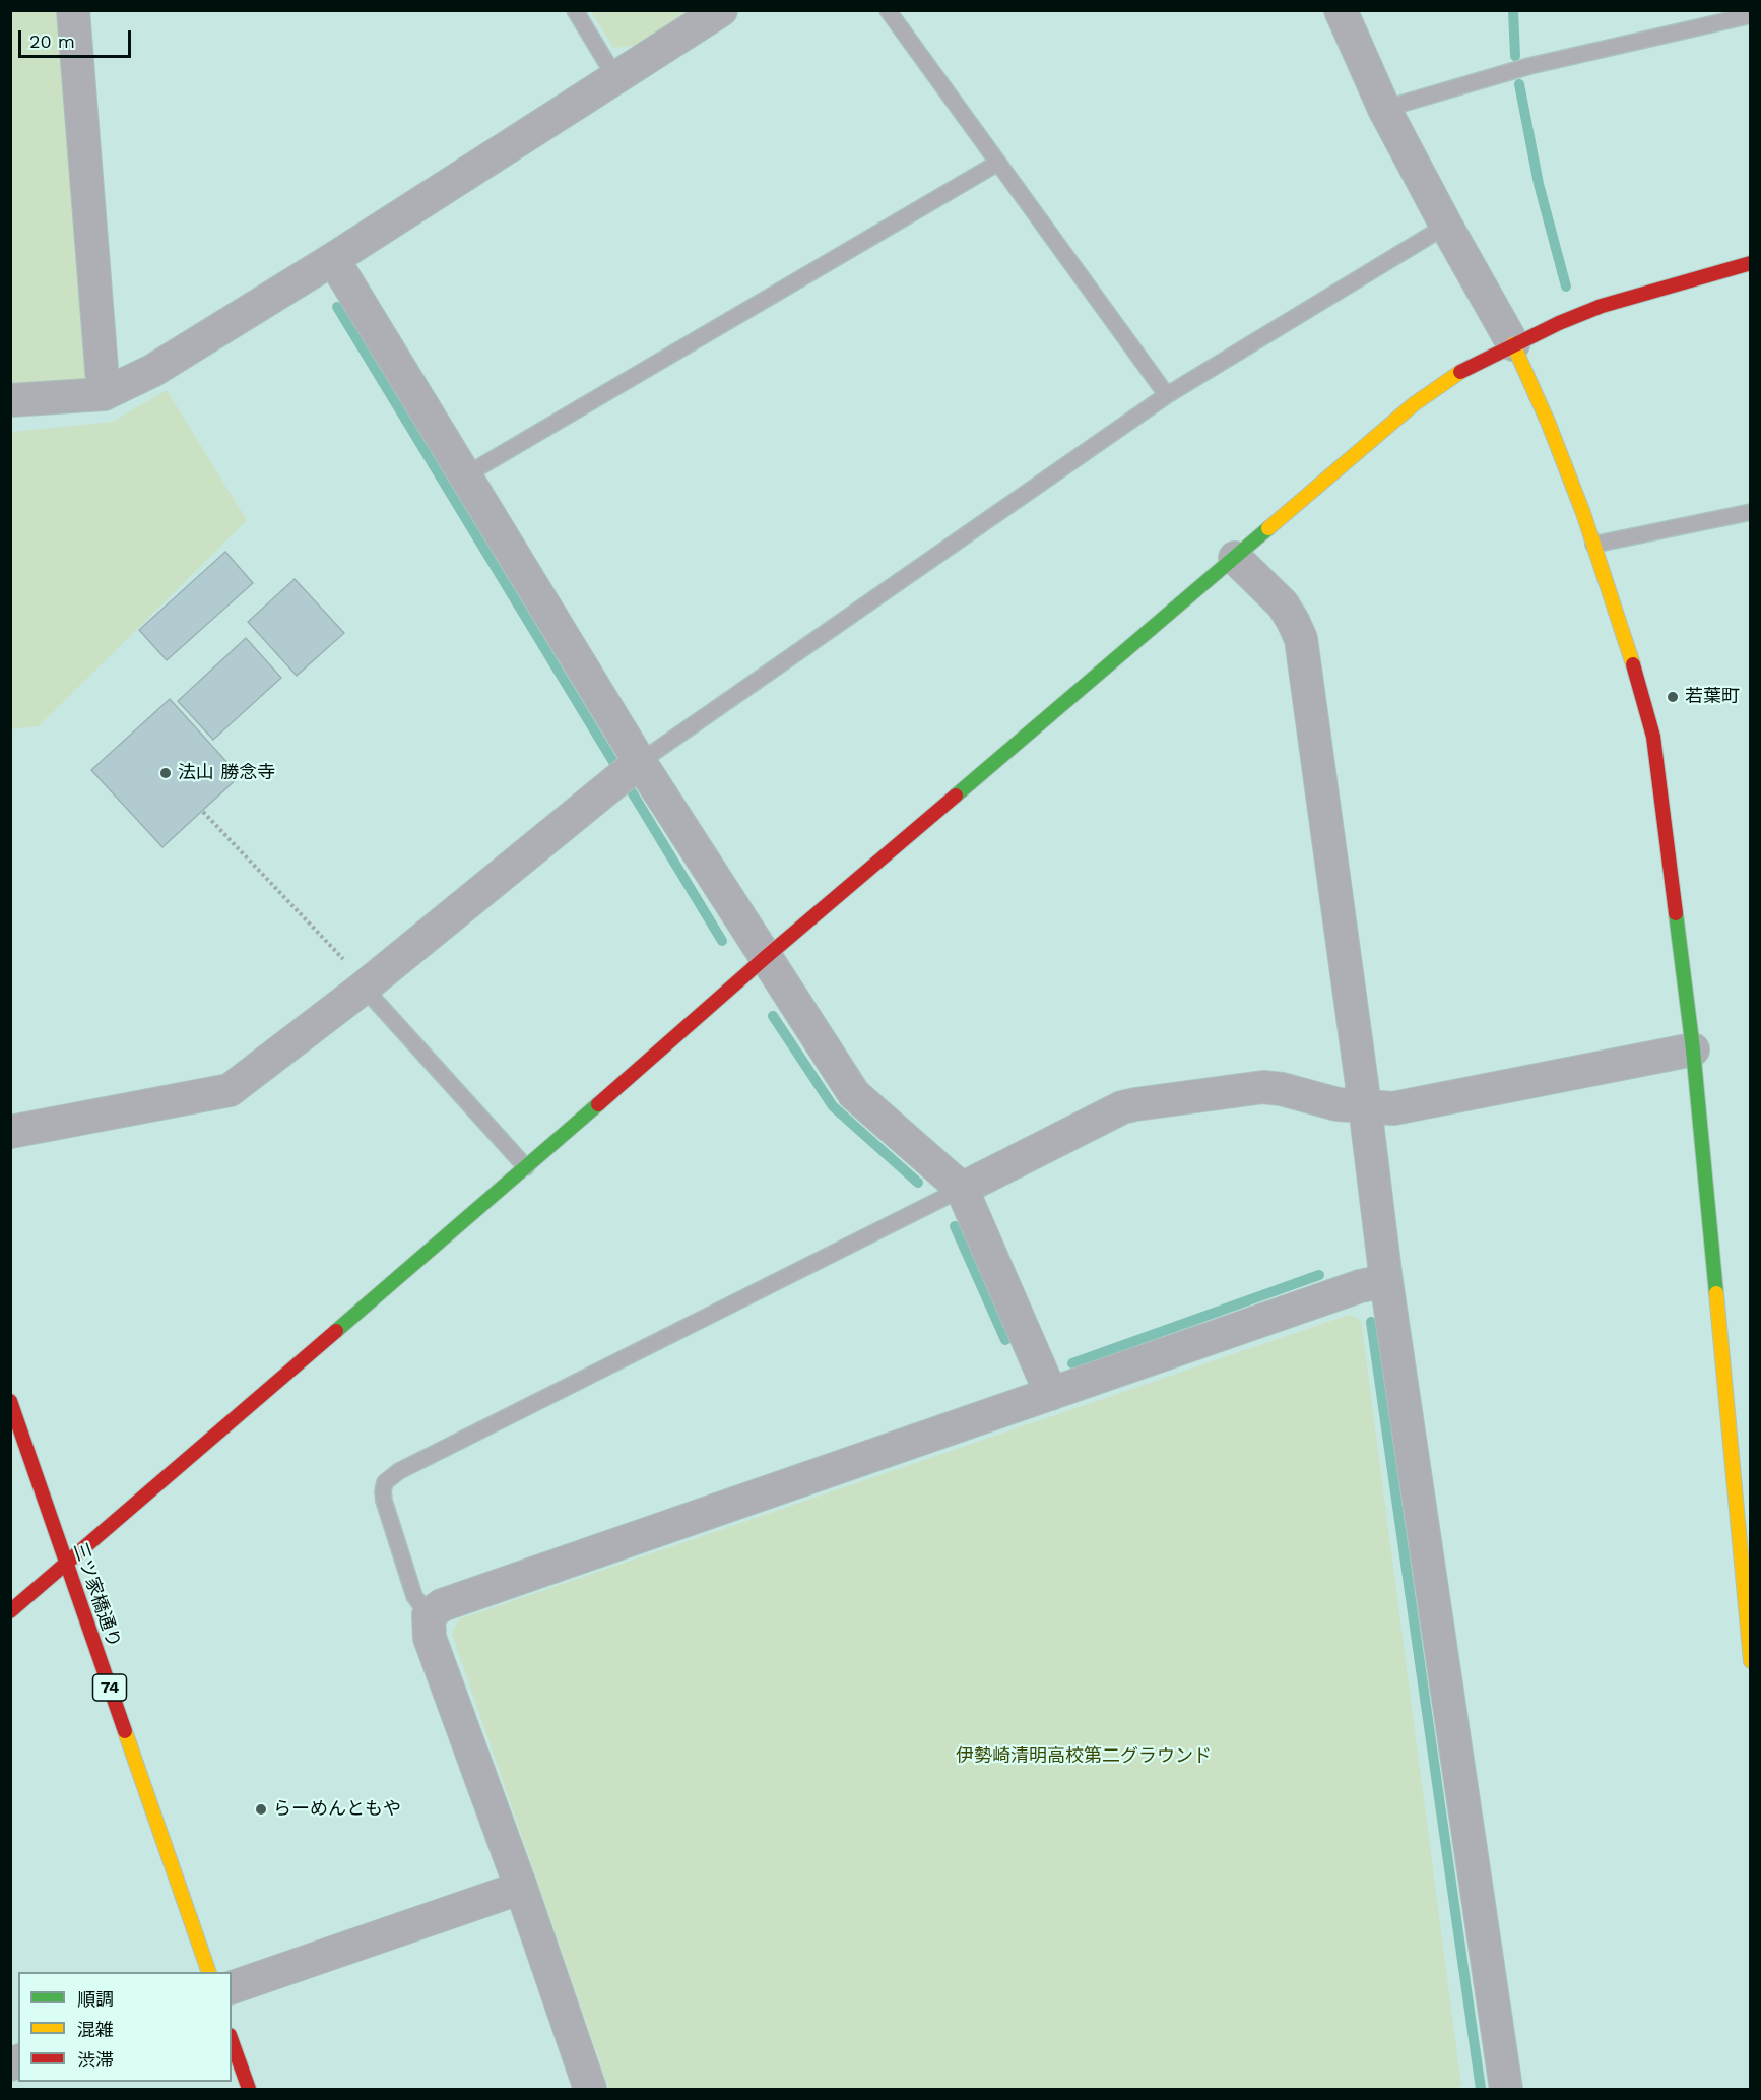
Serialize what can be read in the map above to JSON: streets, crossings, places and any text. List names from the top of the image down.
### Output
{
  "streets": {
    "street": ["三ツ家橋通り", "74"]
  },
  "parks": ["伊勢崎清明高校第二グラウンド"],
  "places": ["若葉町", "法山 勝念寺", "らーめんともや"],
  "legend": ["順調", "混雑", "渋滞"],
  "scale_bar": "20 m"
}
